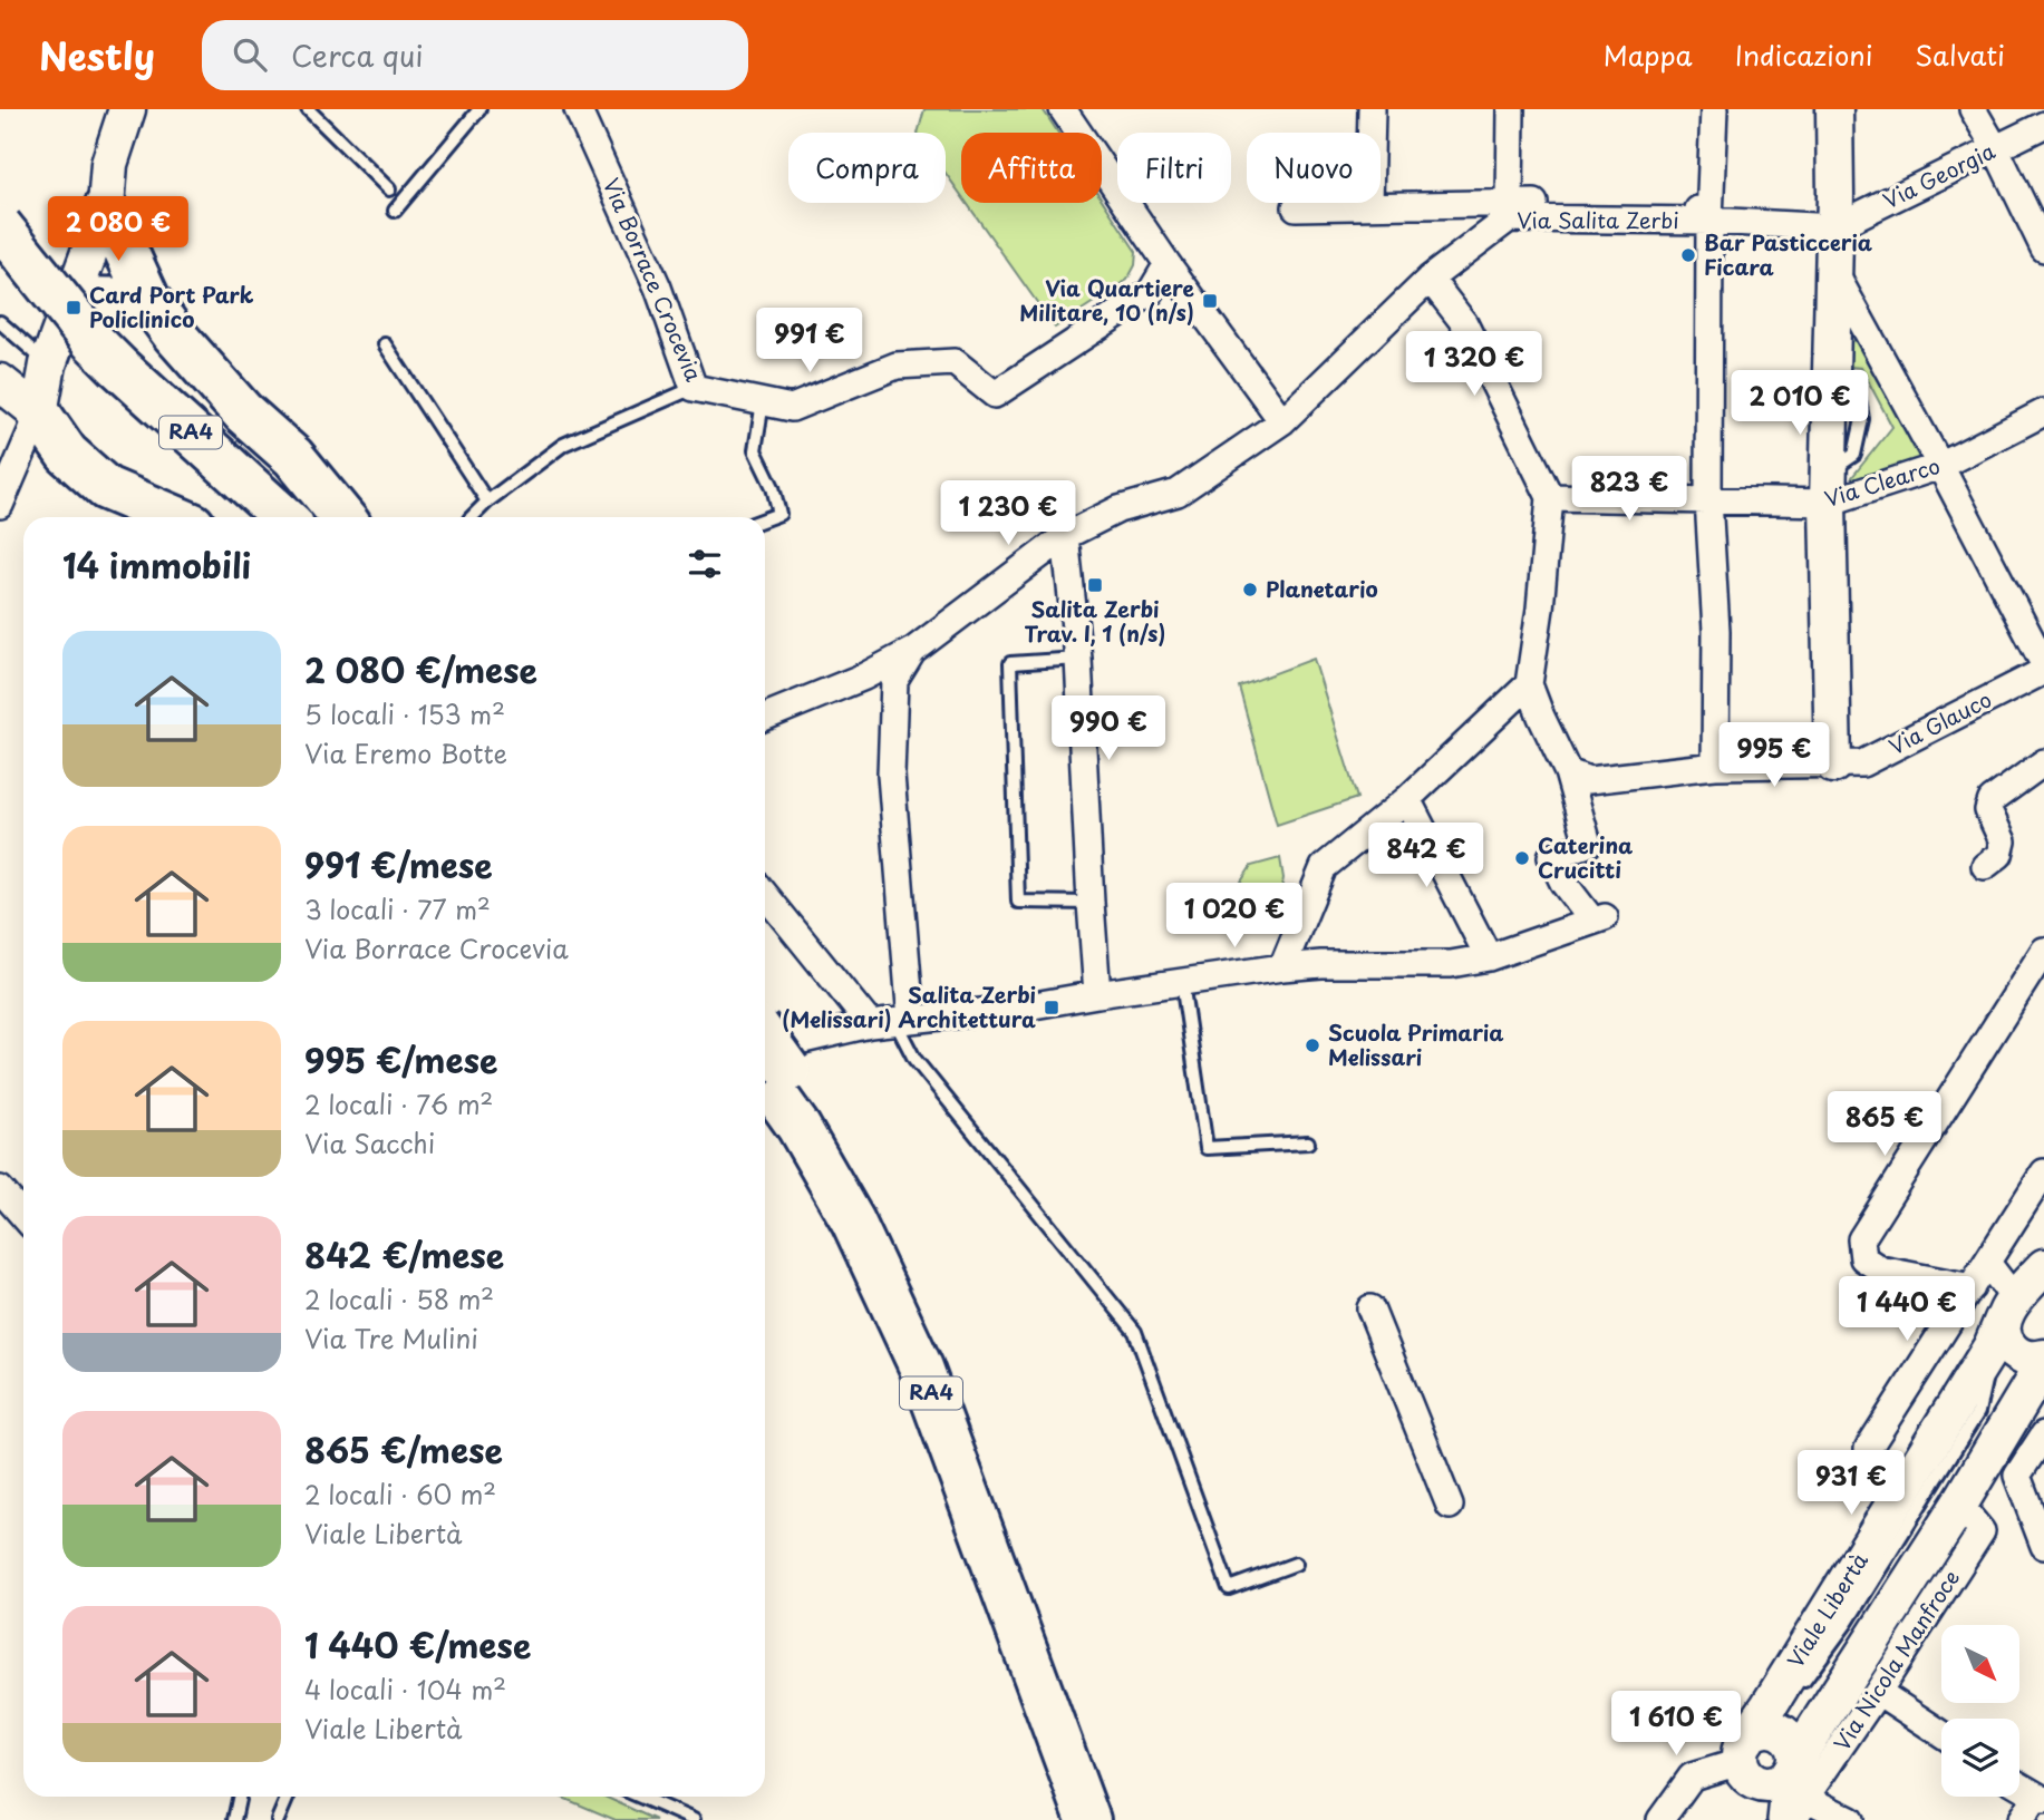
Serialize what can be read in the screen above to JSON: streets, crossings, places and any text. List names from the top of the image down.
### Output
{
  "streets": {
    "highway": ["RA4"],
    "street": [
      "Via Georgia",
      "Via Salita Zerbi",
      "Via Borrace Crocevia",
      "Via Clearco",
      "Via Glauco",
      "Viale Libertà",
      "Via Nicola Manfroce"
    ]
  },
  "crossings": [
    ["Via Georgia", "Via Salita Zerbi"]
  ],
  "places": {
    "other": [
      "Bar Pasticceria Ficara",
      "Planetario",
      "Caterina Crucitti",
      "Scuola Primaria Melissari"
    ],
    "transit": [
      "Via Quartiere Militare, 10 (n/s)",
      "Card Port Park Policlinico",
      "Salita Zerbi Trav. I, 1 (n/s)",
      "Salita Zerbi (Melissari) Architettura"
    ]
  },
  "north": "bottom right",
  "page": {
    "header": "Nestly",
    "search": "Cerca qui",
    "nav": ["Mappa", "Indicazioni", "Salvati"],
    "chip": [
      "Compra",
      "Affitta",
      "Filtri",
      "Nuovo"
    ],
    "price": [
      "2 080 €",
      "991 €",
      "1 320 €",
      "2 010 €",
      "823 €",
      "1 230 €",
      "990 €",
      "995 €",
      "842 €",
      "1 020 €",
      "865 €",
      "1 440 €",
      "931 €",
      "1 610 €"
    ],
    "heading": "14 immobili",
    "list": [
      {
        "name": "2 080 €/mese",
        "note": "5 locali · 153 m² · Via Eremo Botte"
      },
      {
        "name": "991 €/mese",
        "note": "3 locali · 77 m² · Via Borrace Crocevia"
      },
      {
        "name": "995 €/mese",
        "note": "2 locali · 76 m² · Via Sacchi"
      },
      {
        "name": "842 €/mese",
        "note": "2 locali · 58 m² · Via Tre Mulini"
      },
      {
        "name": "865 €/mese",
        "note": "2 locali · 60 m² · Viale Libertà"
      },
      {
        "name": "1 440 €/mese",
        "note": "4 locali · 104 m² · Viale Libertà"
      }
    ]
  }
}
